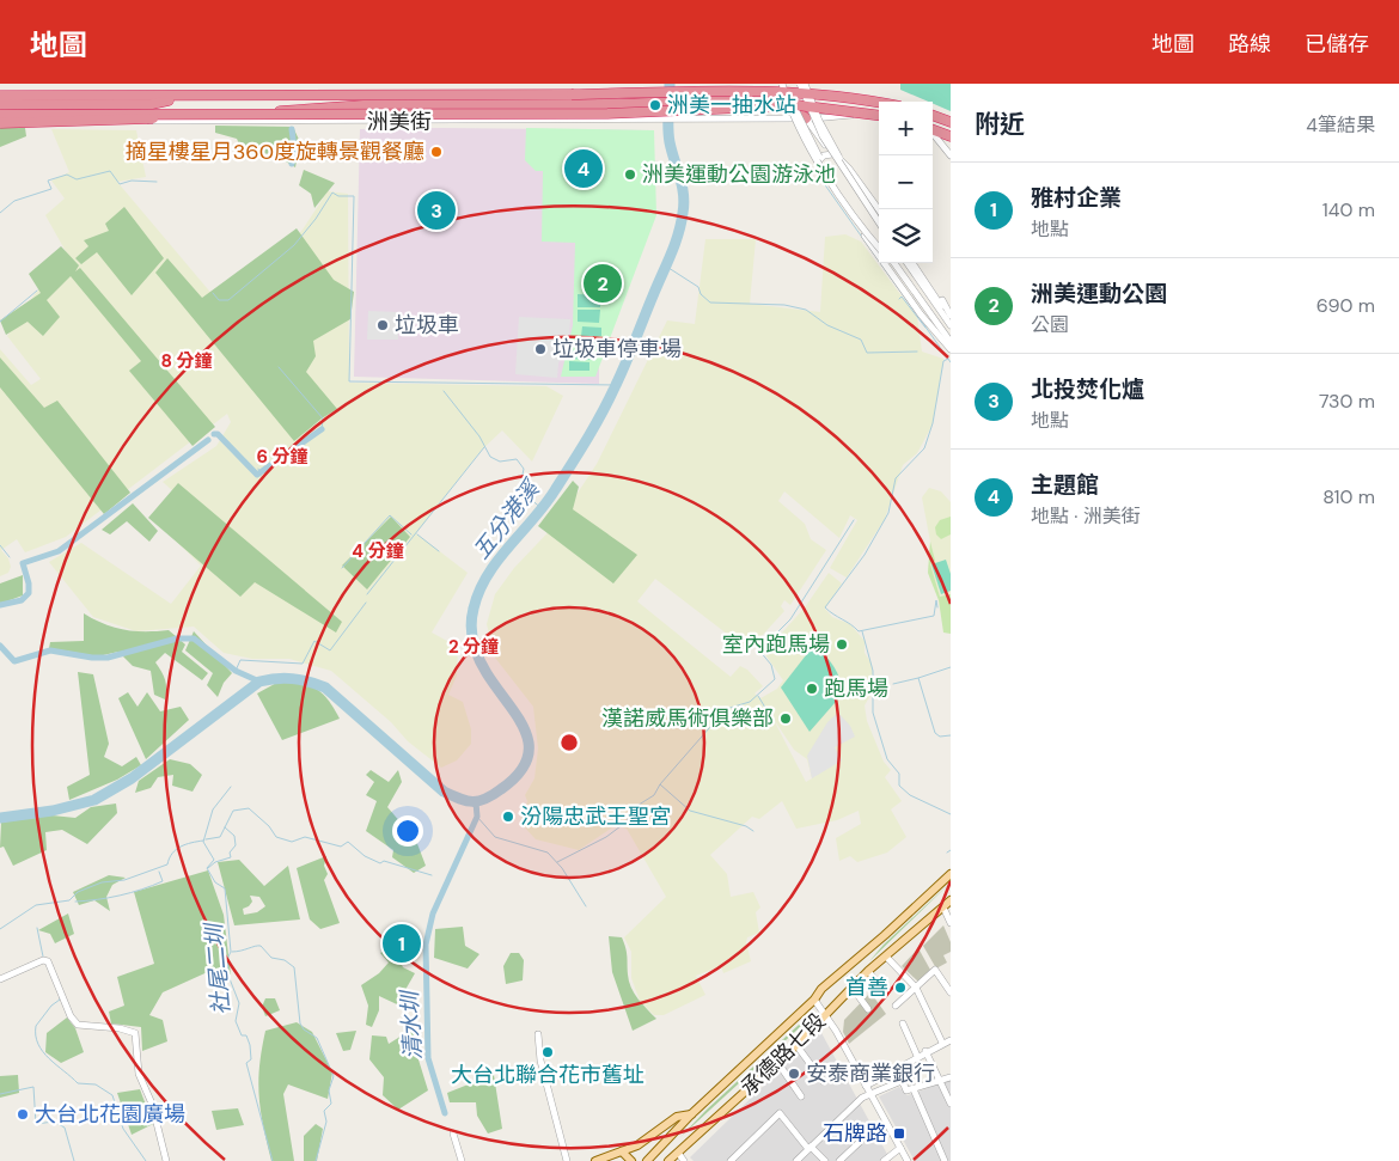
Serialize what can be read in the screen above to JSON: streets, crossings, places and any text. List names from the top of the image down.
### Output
{
  "streets": {
    "main road": ["承德路七段"],
    "street": ["洲美街"]
  },
  "water": ["五分港溪", "社尾二圳", "清水圳"],
  "places": {
    "other": [
      "洲美一抽水站",
      "摘星樓星月360度旋轉景觀餐廳",
      "洲美運動公園游泳池",
      "垃圾車",
      "垃圾車停車場",
      "室內跑馬場",
      "跑馬場",
      "漢諾威馬術俱樂部",
      "汾陽忠武王聖宮",
      "首善",
      "大台北聯合花市舊址",
      "安泰商業銀行",
      "大台北花園廣場"
    ],
    "transit": ["石牌路"]
  },
  "page": {
    "header": "地圖",
    "nav": ["地圖", "路線", "已儲存"],
    "heading": ["附近", "4筆結果"],
    "map_buttons": ["+", "−"],
    "pins": [
      "4",
      "3",
      "2",
      "1"
    ],
    "list": [
      {
        "mark": "1",
        "name": "雅村企業",
        "note": "地點",
        "value": "140 m"
      },
      {
        "mark": "2",
        "name": "洲美運動公園",
        "note": "公園",
        "value": "690 m"
      },
      {
        "mark": "3",
        "name": "北投焚化爐",
        "note": "地點",
        "value": "730 m"
      },
      {
        "mark": "4",
        "name": "主題館",
        "note": "地點 · 洲美街",
        "value": "810 m"
      }
    ]
  },
  "rings": [
    "8 分鐘",
    "6 分鐘",
    "4 分鐘",
    "2 分鐘"
  ]
}
